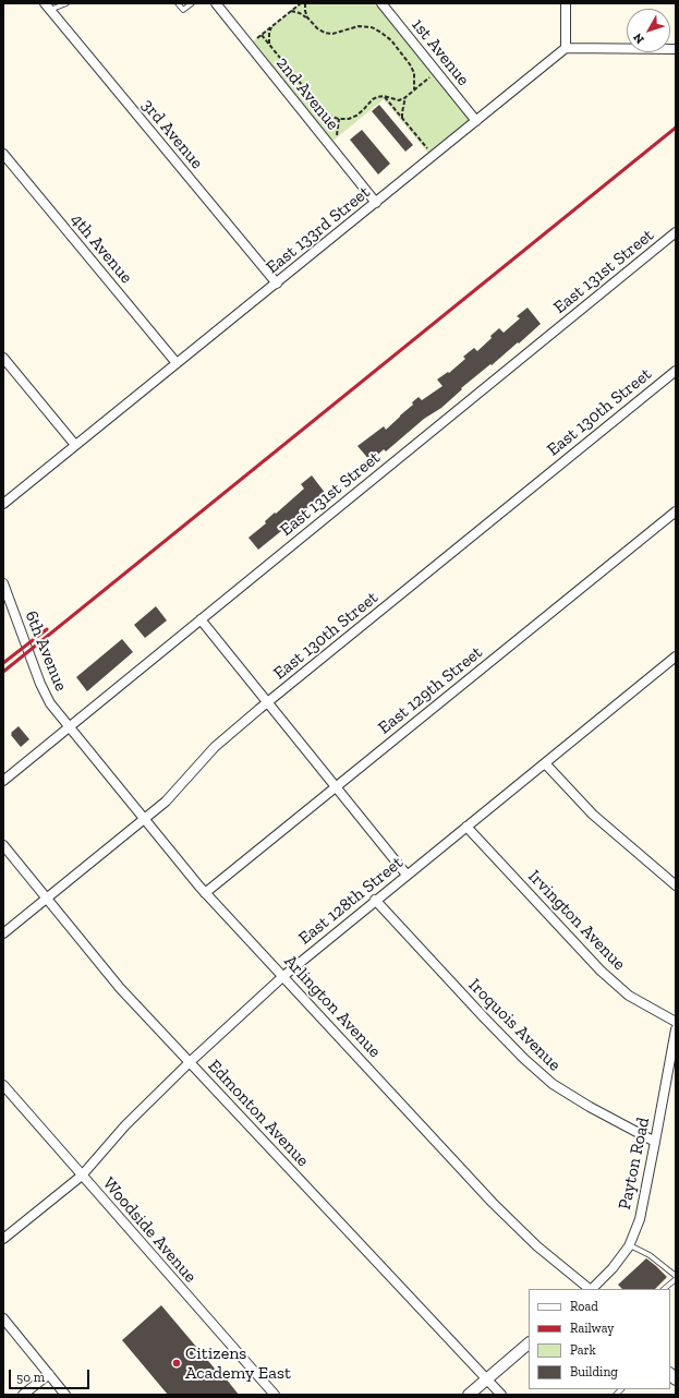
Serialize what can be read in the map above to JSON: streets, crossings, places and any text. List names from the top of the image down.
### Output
{
  "streets": {
    "street": [
      "1st Avenue",
      "2nd Avenue",
      "3rd Avenue",
      "East 133rd Street",
      "4th Avenue",
      "East 131st Street",
      "East 130th Street",
      "6th Avenue",
      "East 129th Street",
      "East 128th Street",
      "Irvington Avenue",
      "Arlington Avenue",
      "Iroquois Avenue",
      "Edmonton Avenue",
      "Payton Road",
      "Woodside Avenue"
    ]
  },
  "crossings": [
    ["1st Avenue", "East 133rd Street"],
    ["2nd Avenue", "East 133rd Street"],
    ["3rd Avenue", "East 133rd Street"],
    ["East 133rd Street", "4th Avenue"],
    ["East 131st Street", "6th Avenue"],
    ["East 131st Street", "Arlington Avenue"],
    ["East 130th Street", "Arlington Avenue"],
    ["East 130th Street", "Edmonton Avenue"],
    ["6th Avenue", "Arlington Avenue"],
    ["East 129th Street", "Arlington Avenue"],
    ["East 128th Street", "Irvington Avenue"],
    ["East 128th Street", "Arlington Avenue"],
    ["East 128th Street", "Iroquois Avenue"],
    ["East 128th Street", "Edmonton Avenue"],
    ["East 128th Street", "Woodside Avenue"],
    ["Iroquois Avenue", "Payton Road"]
  ],
  "places": ["Citizens Academy East"],
  "legend": [
    "Road",
    "Railway",
    "Park",
    "Building"
  ],
  "scale_bar": "50 m",
  "north": "bottom left"
}
